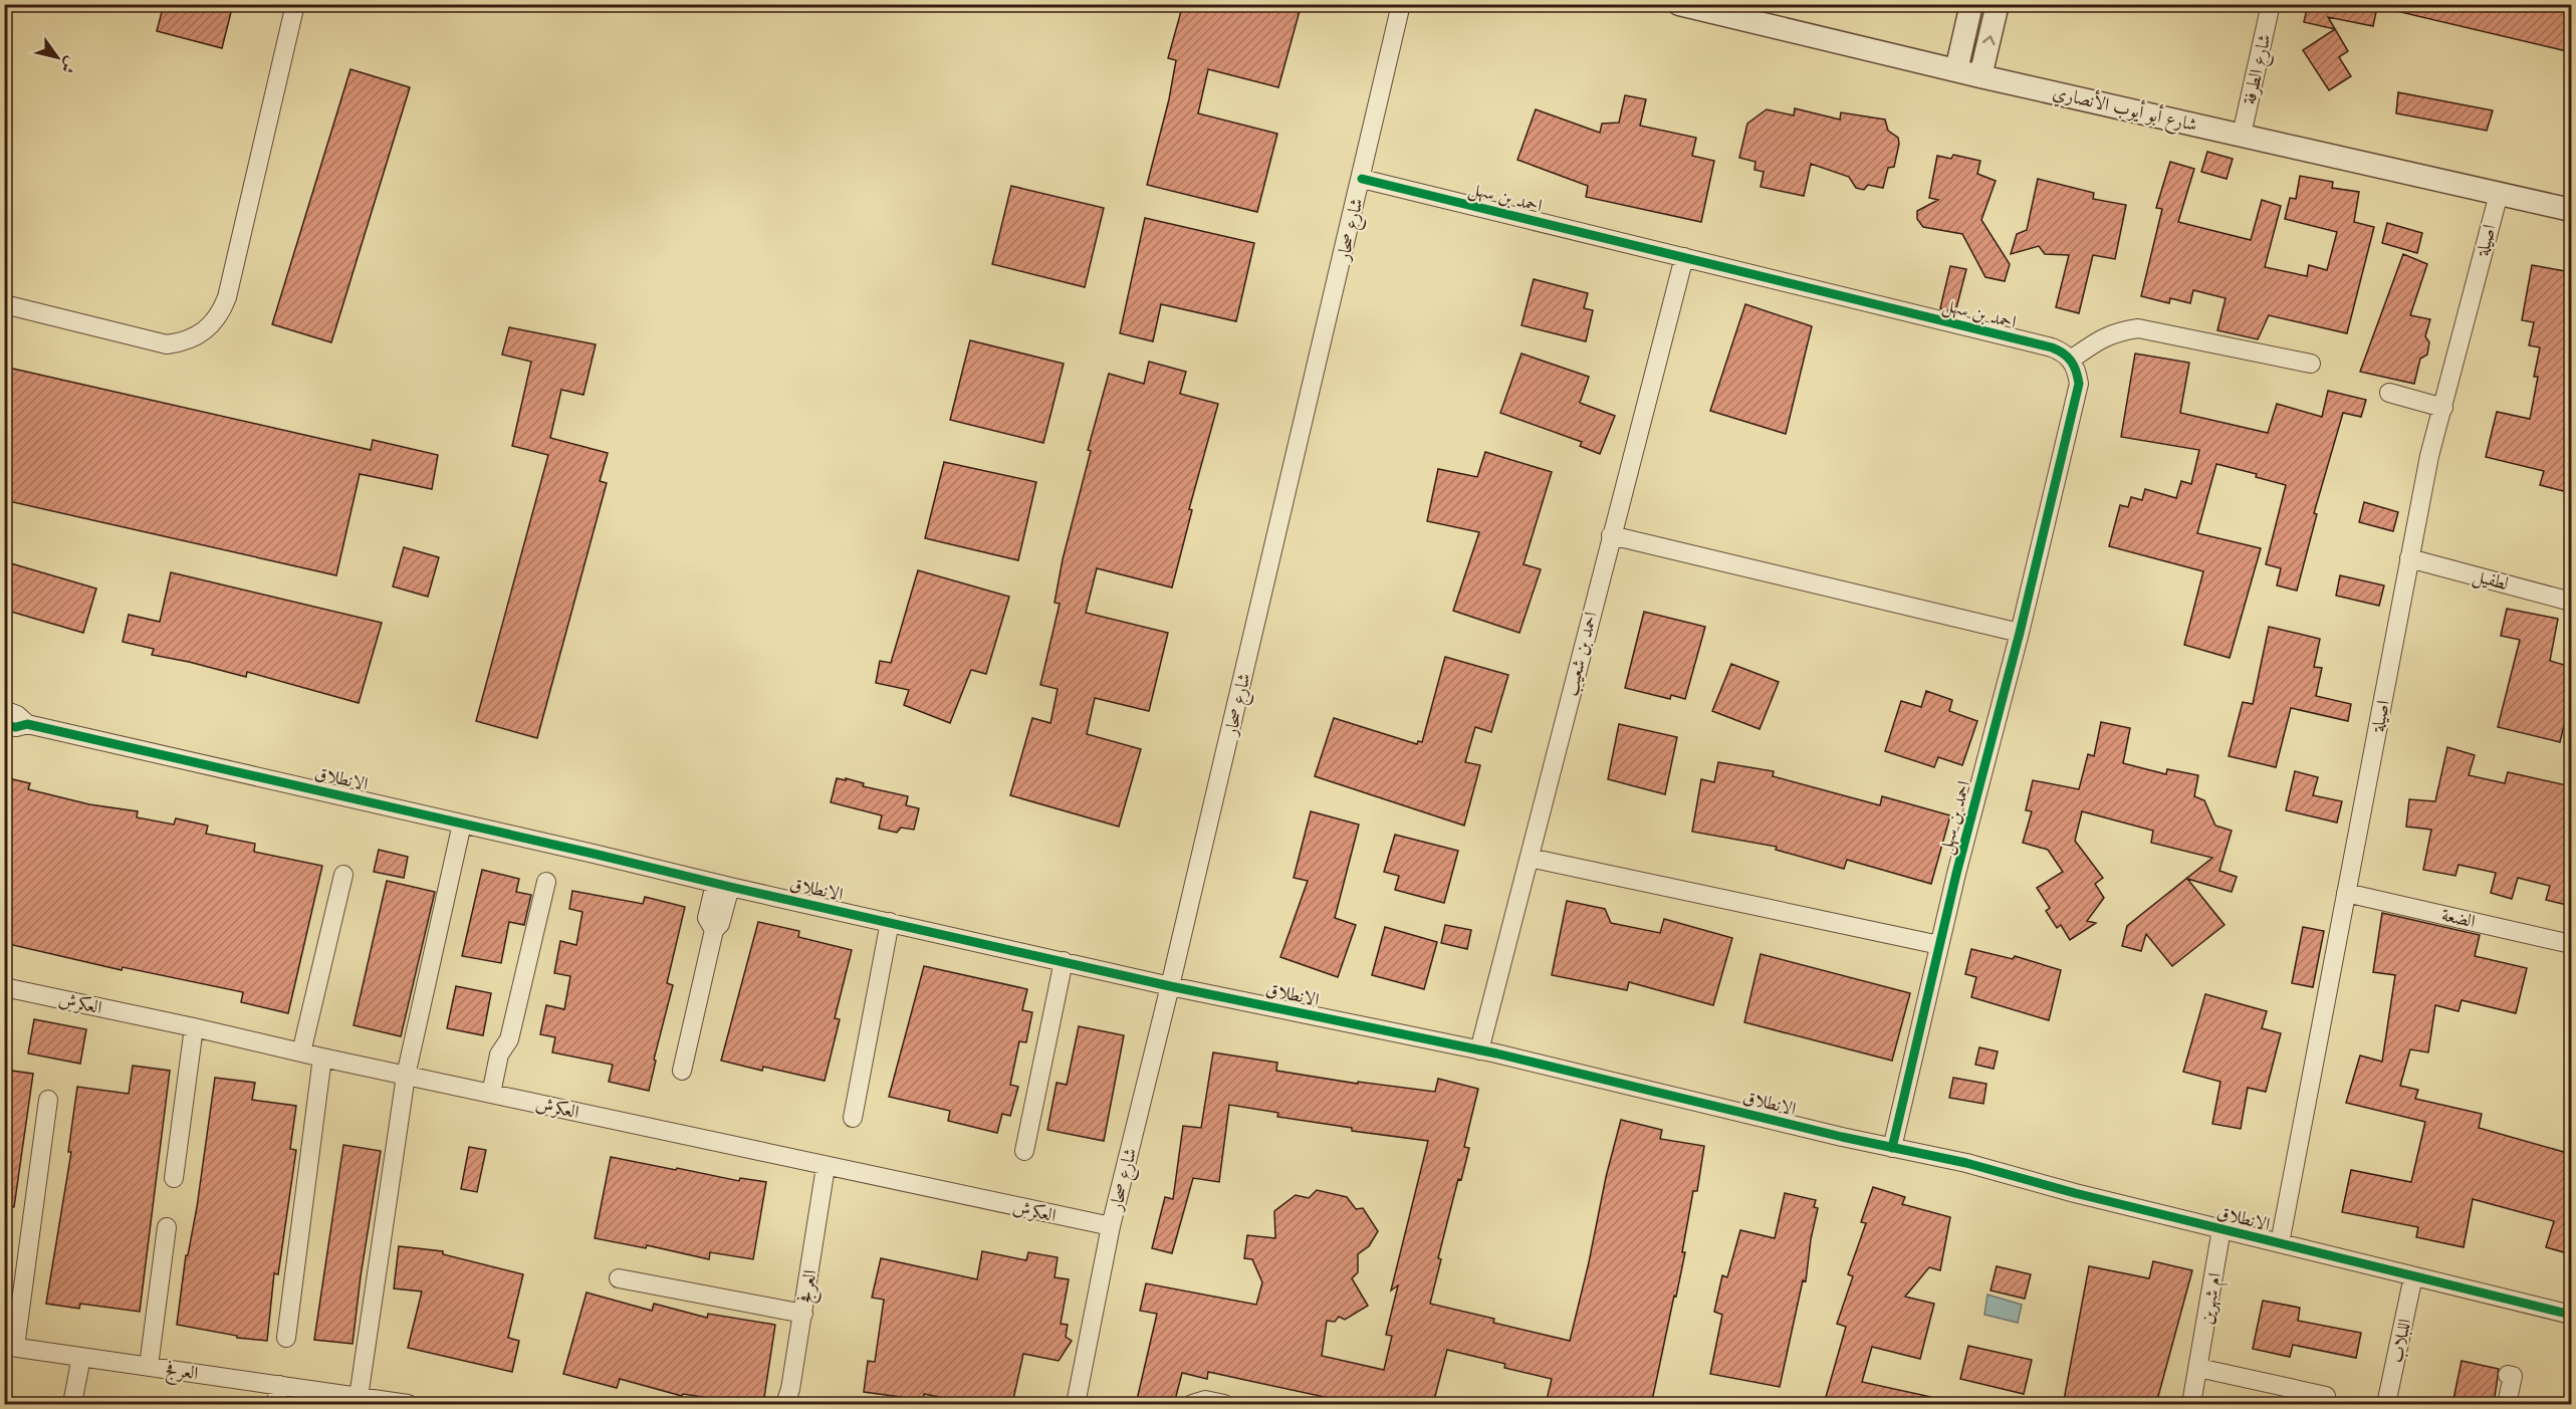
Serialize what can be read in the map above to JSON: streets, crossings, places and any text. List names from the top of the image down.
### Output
{
  "streets": {
    "street": [
      "شارع الطرفة",
      "شارع أبو أيوب الأنصاري",
      "احمد بن سهل",
      "شارع صحار",
      "اصيلة",
      "لطفيل",
      "احمد بن شعيب",
      "الانطلاق",
      "الضعة",
      "العكرش",
      "العرفج",
      "ام شهرين",
      "اللبلاب"
    ]
  },
  "crossings": [
    ["شارع الطرفة", "شارع أبو أيوب الأنصاري"],
    ["شارع أبو أيوب الأنصاري", "اصيلة"],
    ["احمد بن سهل", "شارع صحار"],
    ["احمد بن سهل", "احمد بن شعيب"],
    ["احمد بن سهل", "الانطلاق"],
    ["شارع صحار", "الانطلاق"],
    ["شارع صحار", "العكرش"],
    ["اصيلة", "لطفيل"],
    ["اصيلة", "الانطلاق"],
    ["اصيلة", "الضعة"],
    ["احمد بن شعيب", "الانطلاق"],
    ["الانطلاق", "ام شهرين"],
    ["الانطلاق", "اللبلاب"],
    ["العكرش", "العرفج"]
  ],
  "north": "bottom right"
}
